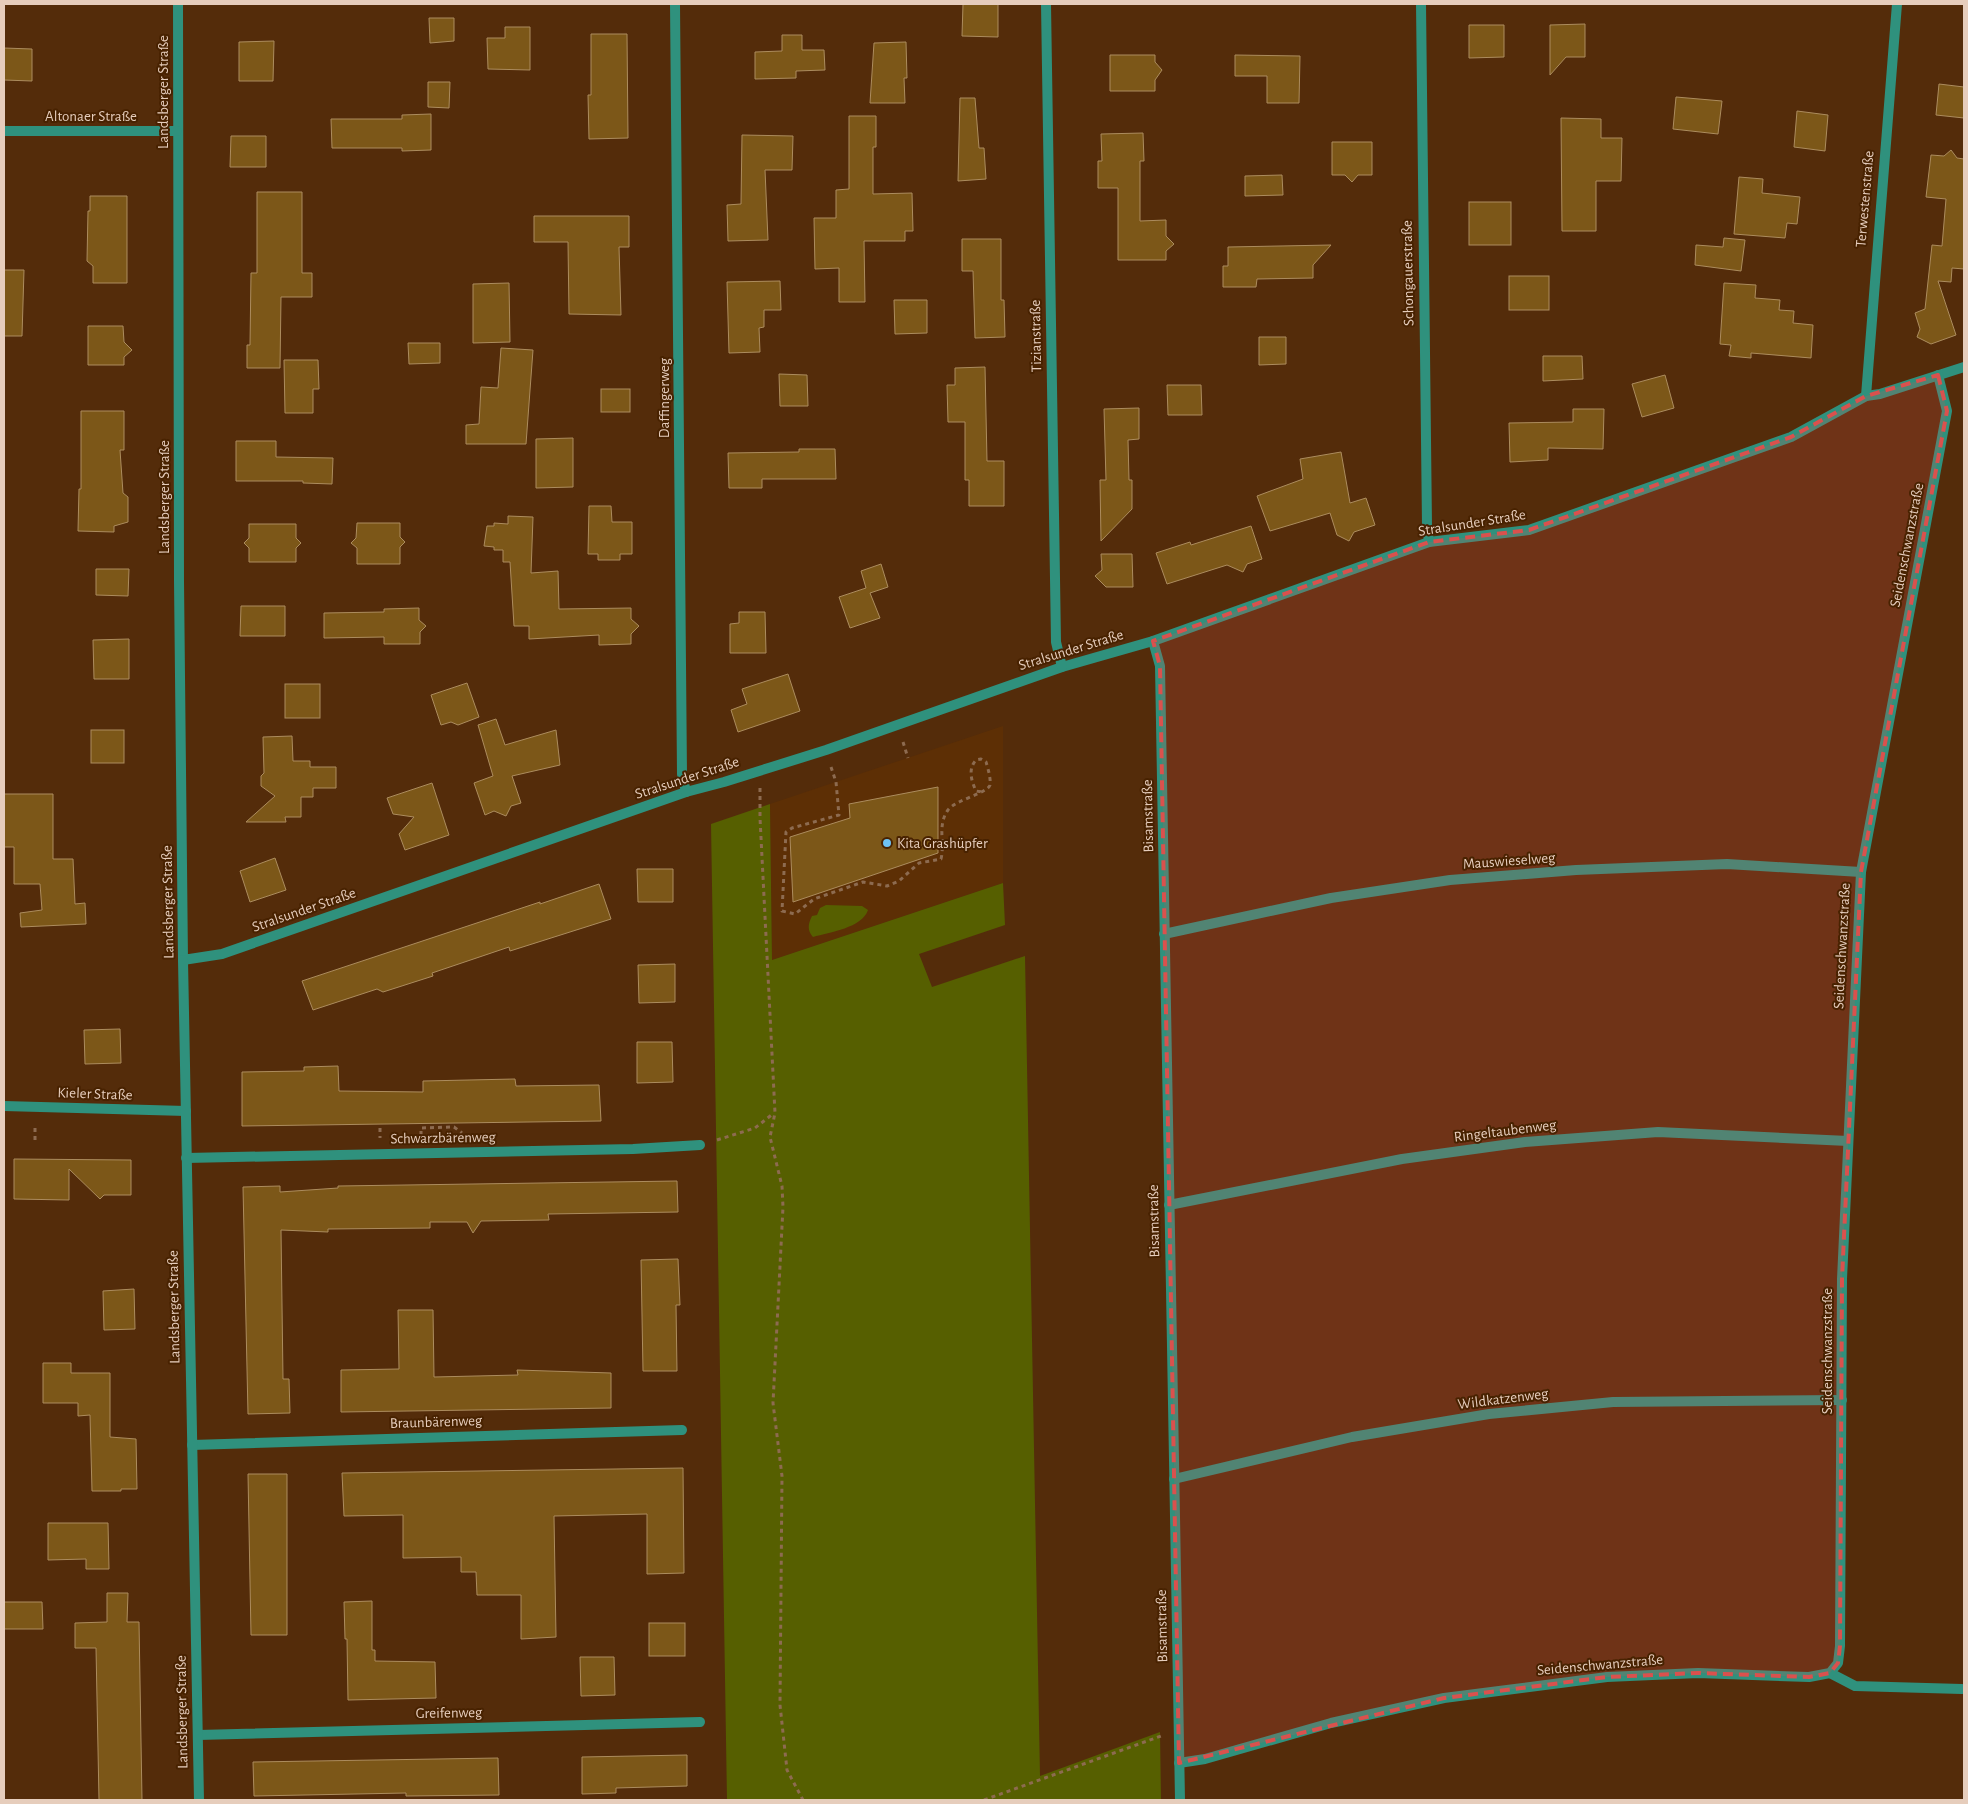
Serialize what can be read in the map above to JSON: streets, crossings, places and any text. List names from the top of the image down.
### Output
{
  "streets": {
    "street": [
      "Landsberger Straße",
      "Altonaer Straße",
      "Terwestenstraße",
      "Schongauerstraße",
      "Tizianstraße",
      "Daffingerweg",
      "Stralsunder Straße",
      "Seidenschwanzstraße",
      "Bisamstraße",
      "Mauswieselweg",
      "Kieler Straße",
      "Ringeltaubenweg",
      "Schwarzbärenweg",
      "Wildkatzenweg",
      "Braunbärenweg",
      "Greifenweg"
    ]
  },
  "crossings": [
    ["Landsberger Straße", "Altonaer Straße"],
    ["Landsberger Straße", "Stralsunder Straße"],
    ["Landsberger Straße", "Kieler Straße"],
    ["Landsberger Straße", "Schwarzbärenweg"],
    ["Landsberger Straße", "Braunbärenweg"],
    ["Landsberger Straße", "Greifenweg"],
    ["Terwestenstraße", "Stralsunder Straße"],
    ["Schongauerstraße", "Stralsunder Straße"],
    ["Tizianstraße", "Stralsunder Straße"],
    ["Daffingerweg", "Stralsunder Straße"],
    ["Stralsunder Straße", "Seidenschwanzstraße"],
    ["Stralsunder Straße", "Bisamstraße"],
    ["Seidenschwanzstraße", "Bisamstraße"],
    ["Seidenschwanzstraße", "Mauswieselweg"],
    ["Seidenschwanzstraße", "Ringeltaubenweg"],
    ["Seidenschwanzstraße", "Wildkatzenweg"],
    ["Bisamstraße", "Mauswieselweg"],
    ["Bisamstraße", "Ringeltaubenweg"],
    ["Bisamstraße", "Wildkatzenweg"]
  ],
  "places": ["Kita Grashüpfer"]
}
